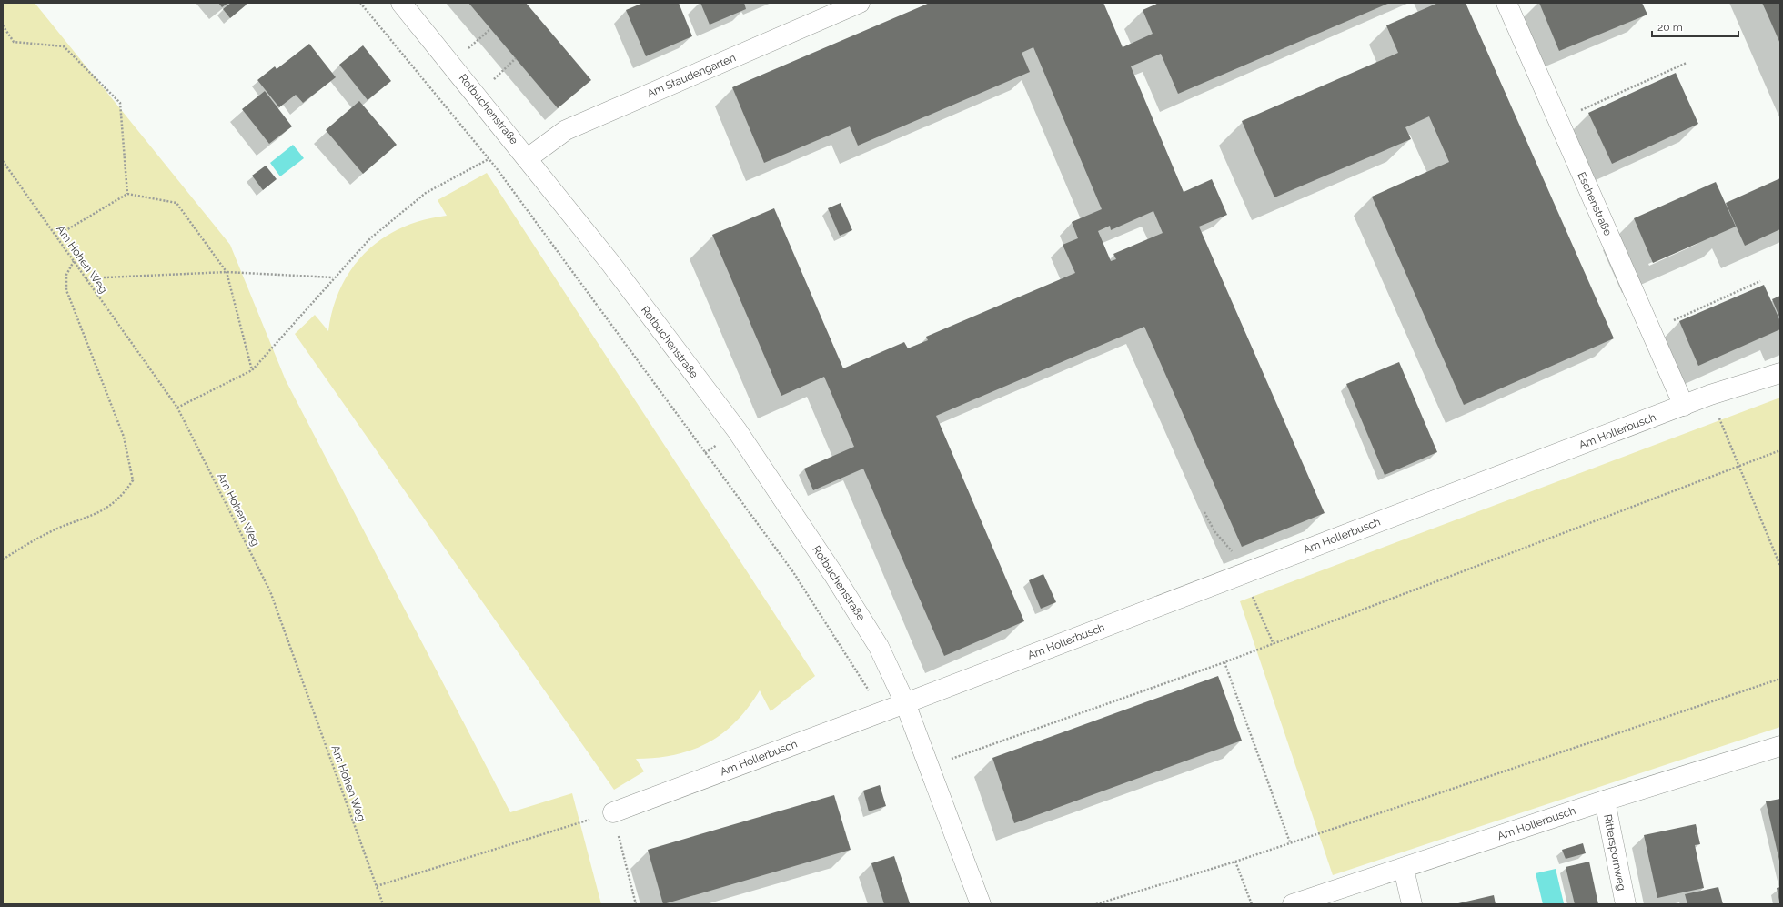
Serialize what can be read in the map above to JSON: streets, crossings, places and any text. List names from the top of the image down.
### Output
{
  "streets": {
    "street": [
      "Am Staudengarten",
      "Rotbuchenstraße",
      "Eschenstraße",
      "Am Hollerbusch",
      "Ritterspornweg"
    ],
    "path": ["Am Hohen Weg"]
  },
  "crossings": [
    ["Am Staudengarten", "Rotbuchenstraße"],
    ["Rotbuchenstraße", "Am Hollerbusch"],
    ["Eschenstraße", "Am Hollerbusch"],
    ["Am Hollerbusch", "Ritterspornweg"]
  ],
  "scale_bar": "20 m"
}
